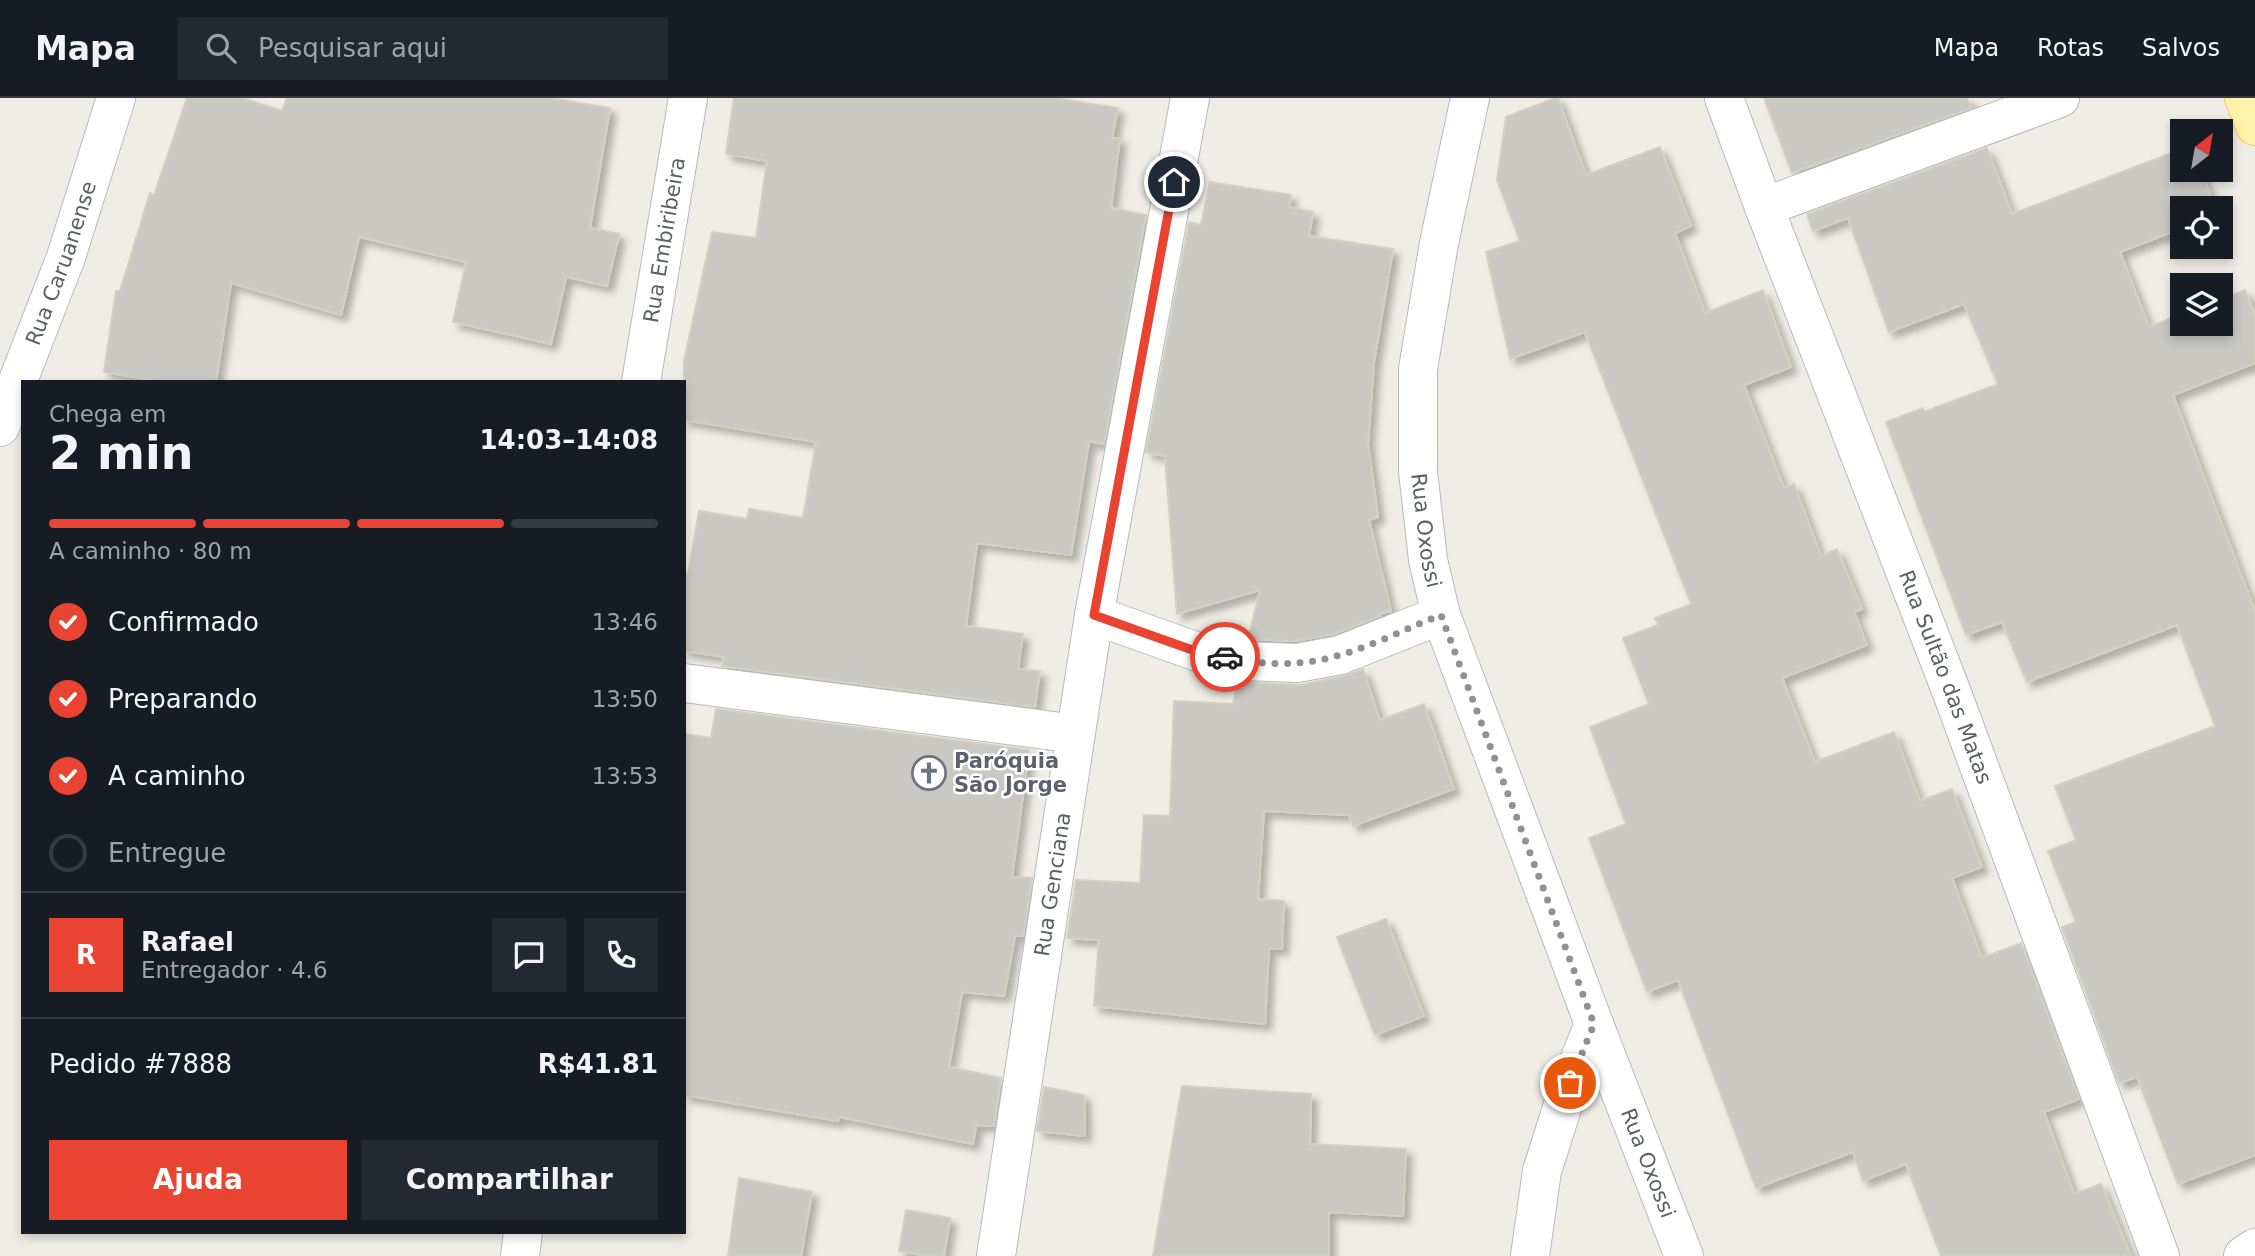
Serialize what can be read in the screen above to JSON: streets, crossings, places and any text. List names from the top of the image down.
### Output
{
  "streets": {
    "street": [
      "Rua Embiribeira",
      "Rua Caruanense",
      "Rua Oxossi",
      "Rua Sultão das Matas",
      "Rua Genciana"
    ]
  },
  "places": {
    "church": ["Paróquia São Jorge"]
  },
  "north": "top right",
  "page": {
    "header": "Mapa",
    "search": "Pesquisar aqui",
    "nav": ["Mapa", "Rotas", "Salvos"],
    "heading": ["2 min", "Chega em", "14:03–14:08"],
    "panel": [
      "Rafael",
      "Entregador · 4.6",
      "Pedido #7888",
      "R$41.81"
    ],
    "bar": "A caminho · 80 m",
    "list": [
      ["Confirmado", "13:46"],
      ["Preparando", "13:50"],
      ["A caminho", "13:53"],
      "Entregue"
    ],
    "round": "R",
    "buttons": ["Ajuda", "Compartilhar"]
  }
}
